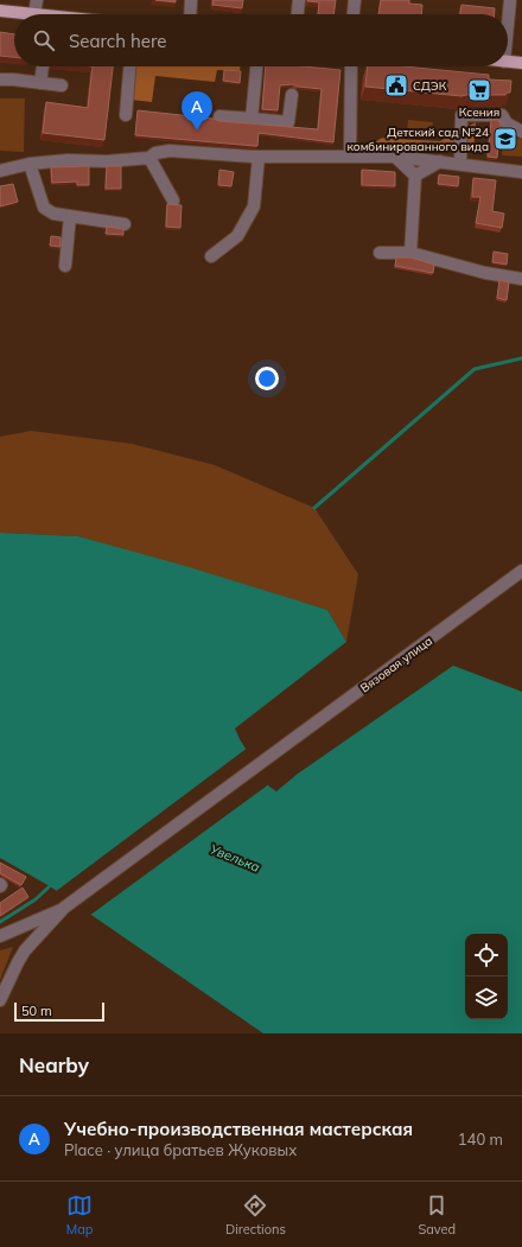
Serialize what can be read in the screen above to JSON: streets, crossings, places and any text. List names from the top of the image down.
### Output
{
  "streets": {
    "street": ["Вязовая улица"]
  },
  "water": ["Увелька"],
  "places": {
    "public building": ["СДЭК"],
    "supermarket": ["Ксения"],
    "school or university": ["Детский сад №24 комбинированного вида"]
  },
  "scale_bar": "50 m",
  "page": {
    "search": "Search here",
    "pins": "A",
    "scale": "50 m",
    "heading": "Nearby",
    "list": [
      {
        "mark": "A",
        "name": "Учебно-производственная мастерская",
        "note": "Place · улица братьев Жуковых",
        "value": "140 m"
      }
    ],
    "nav": ["Map", "Directions", "Saved"]
  }
}
